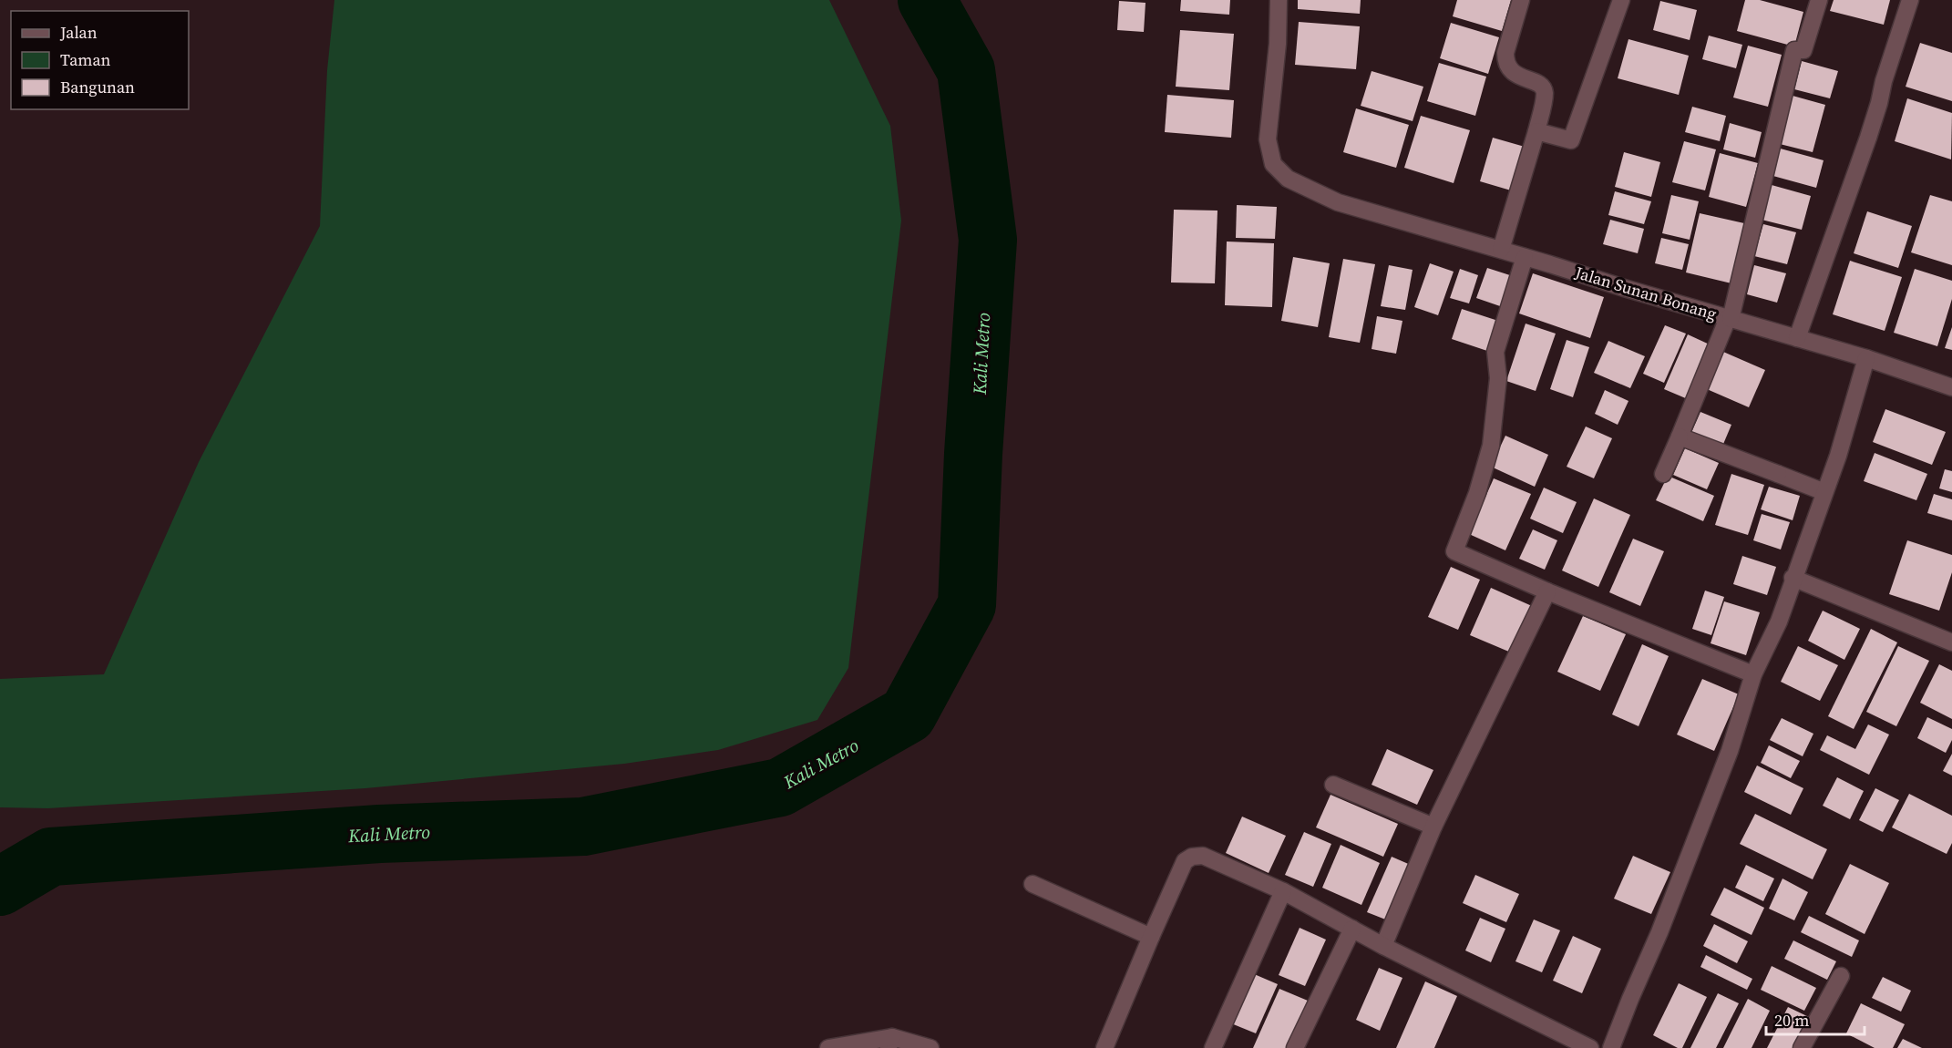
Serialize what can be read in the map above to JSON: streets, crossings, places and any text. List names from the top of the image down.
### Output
{
  "streets": {
    "street": ["Jalan Sunan Bonang"]
  },
  "water": ["Kali Metro"],
  "legend": ["Jalan", "Taman", "Bangunan"],
  "scale_bar": "20 m"
}
